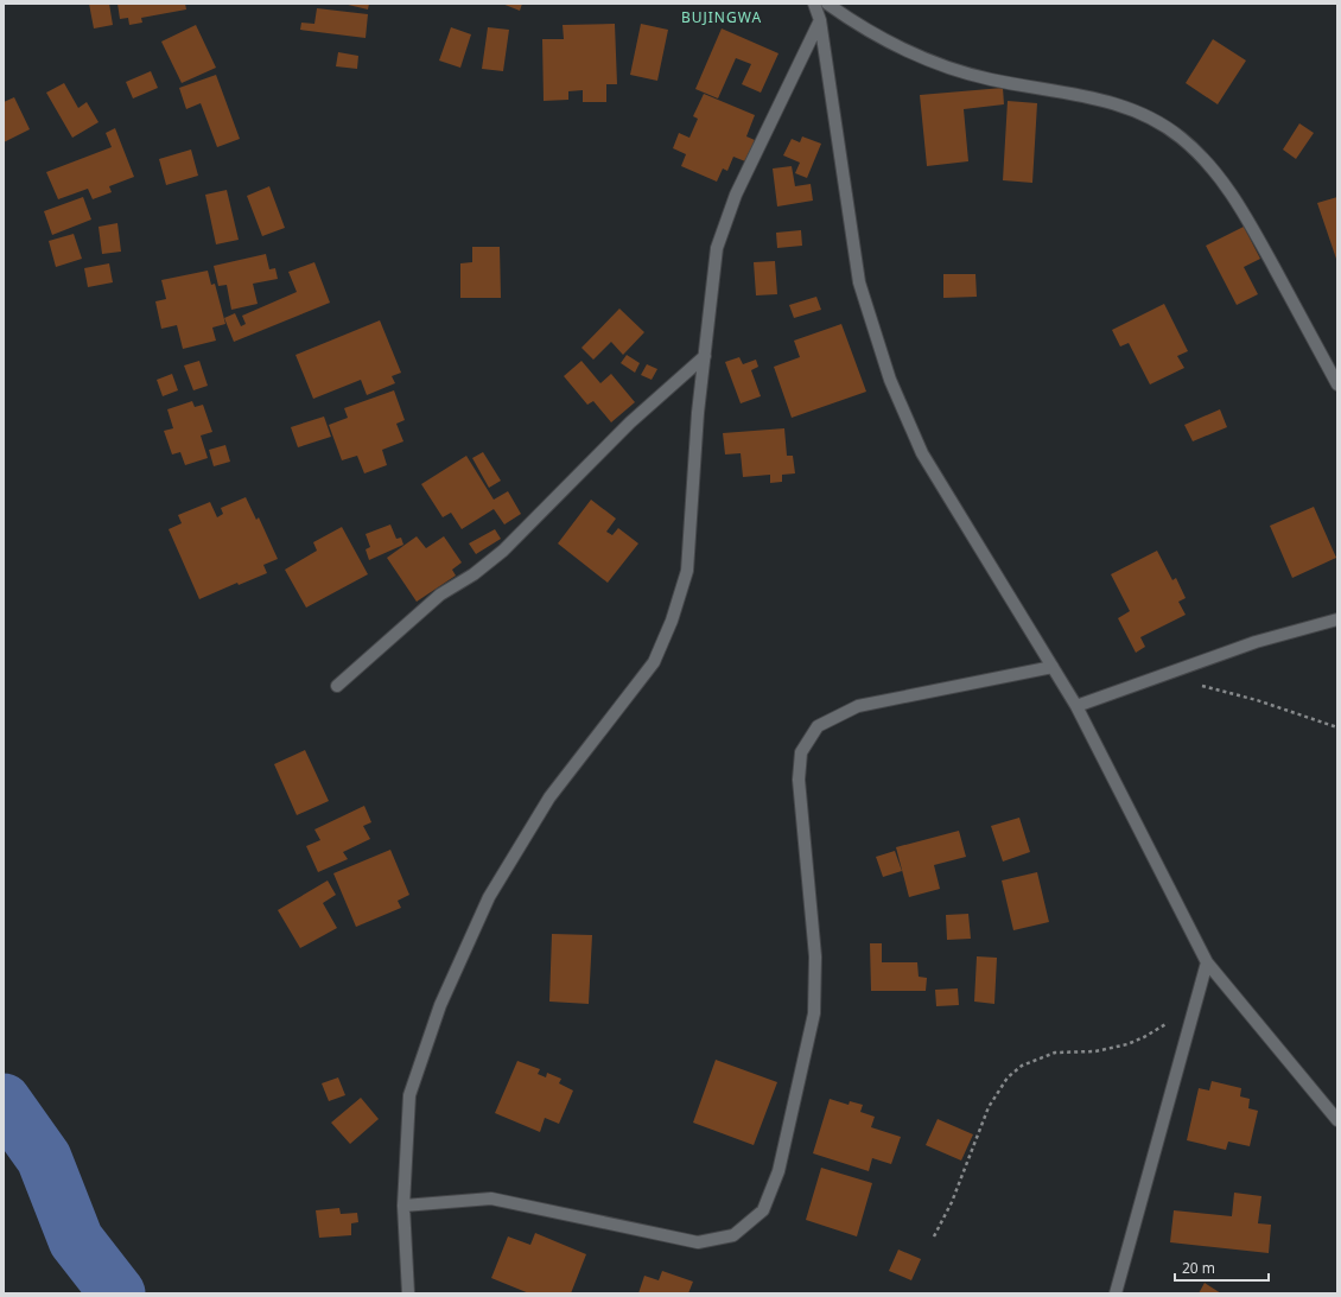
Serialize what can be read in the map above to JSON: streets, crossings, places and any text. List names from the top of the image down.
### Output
{
  "districts": ["BUJINGWA"],
  "scale_bar": "20 m"
}
